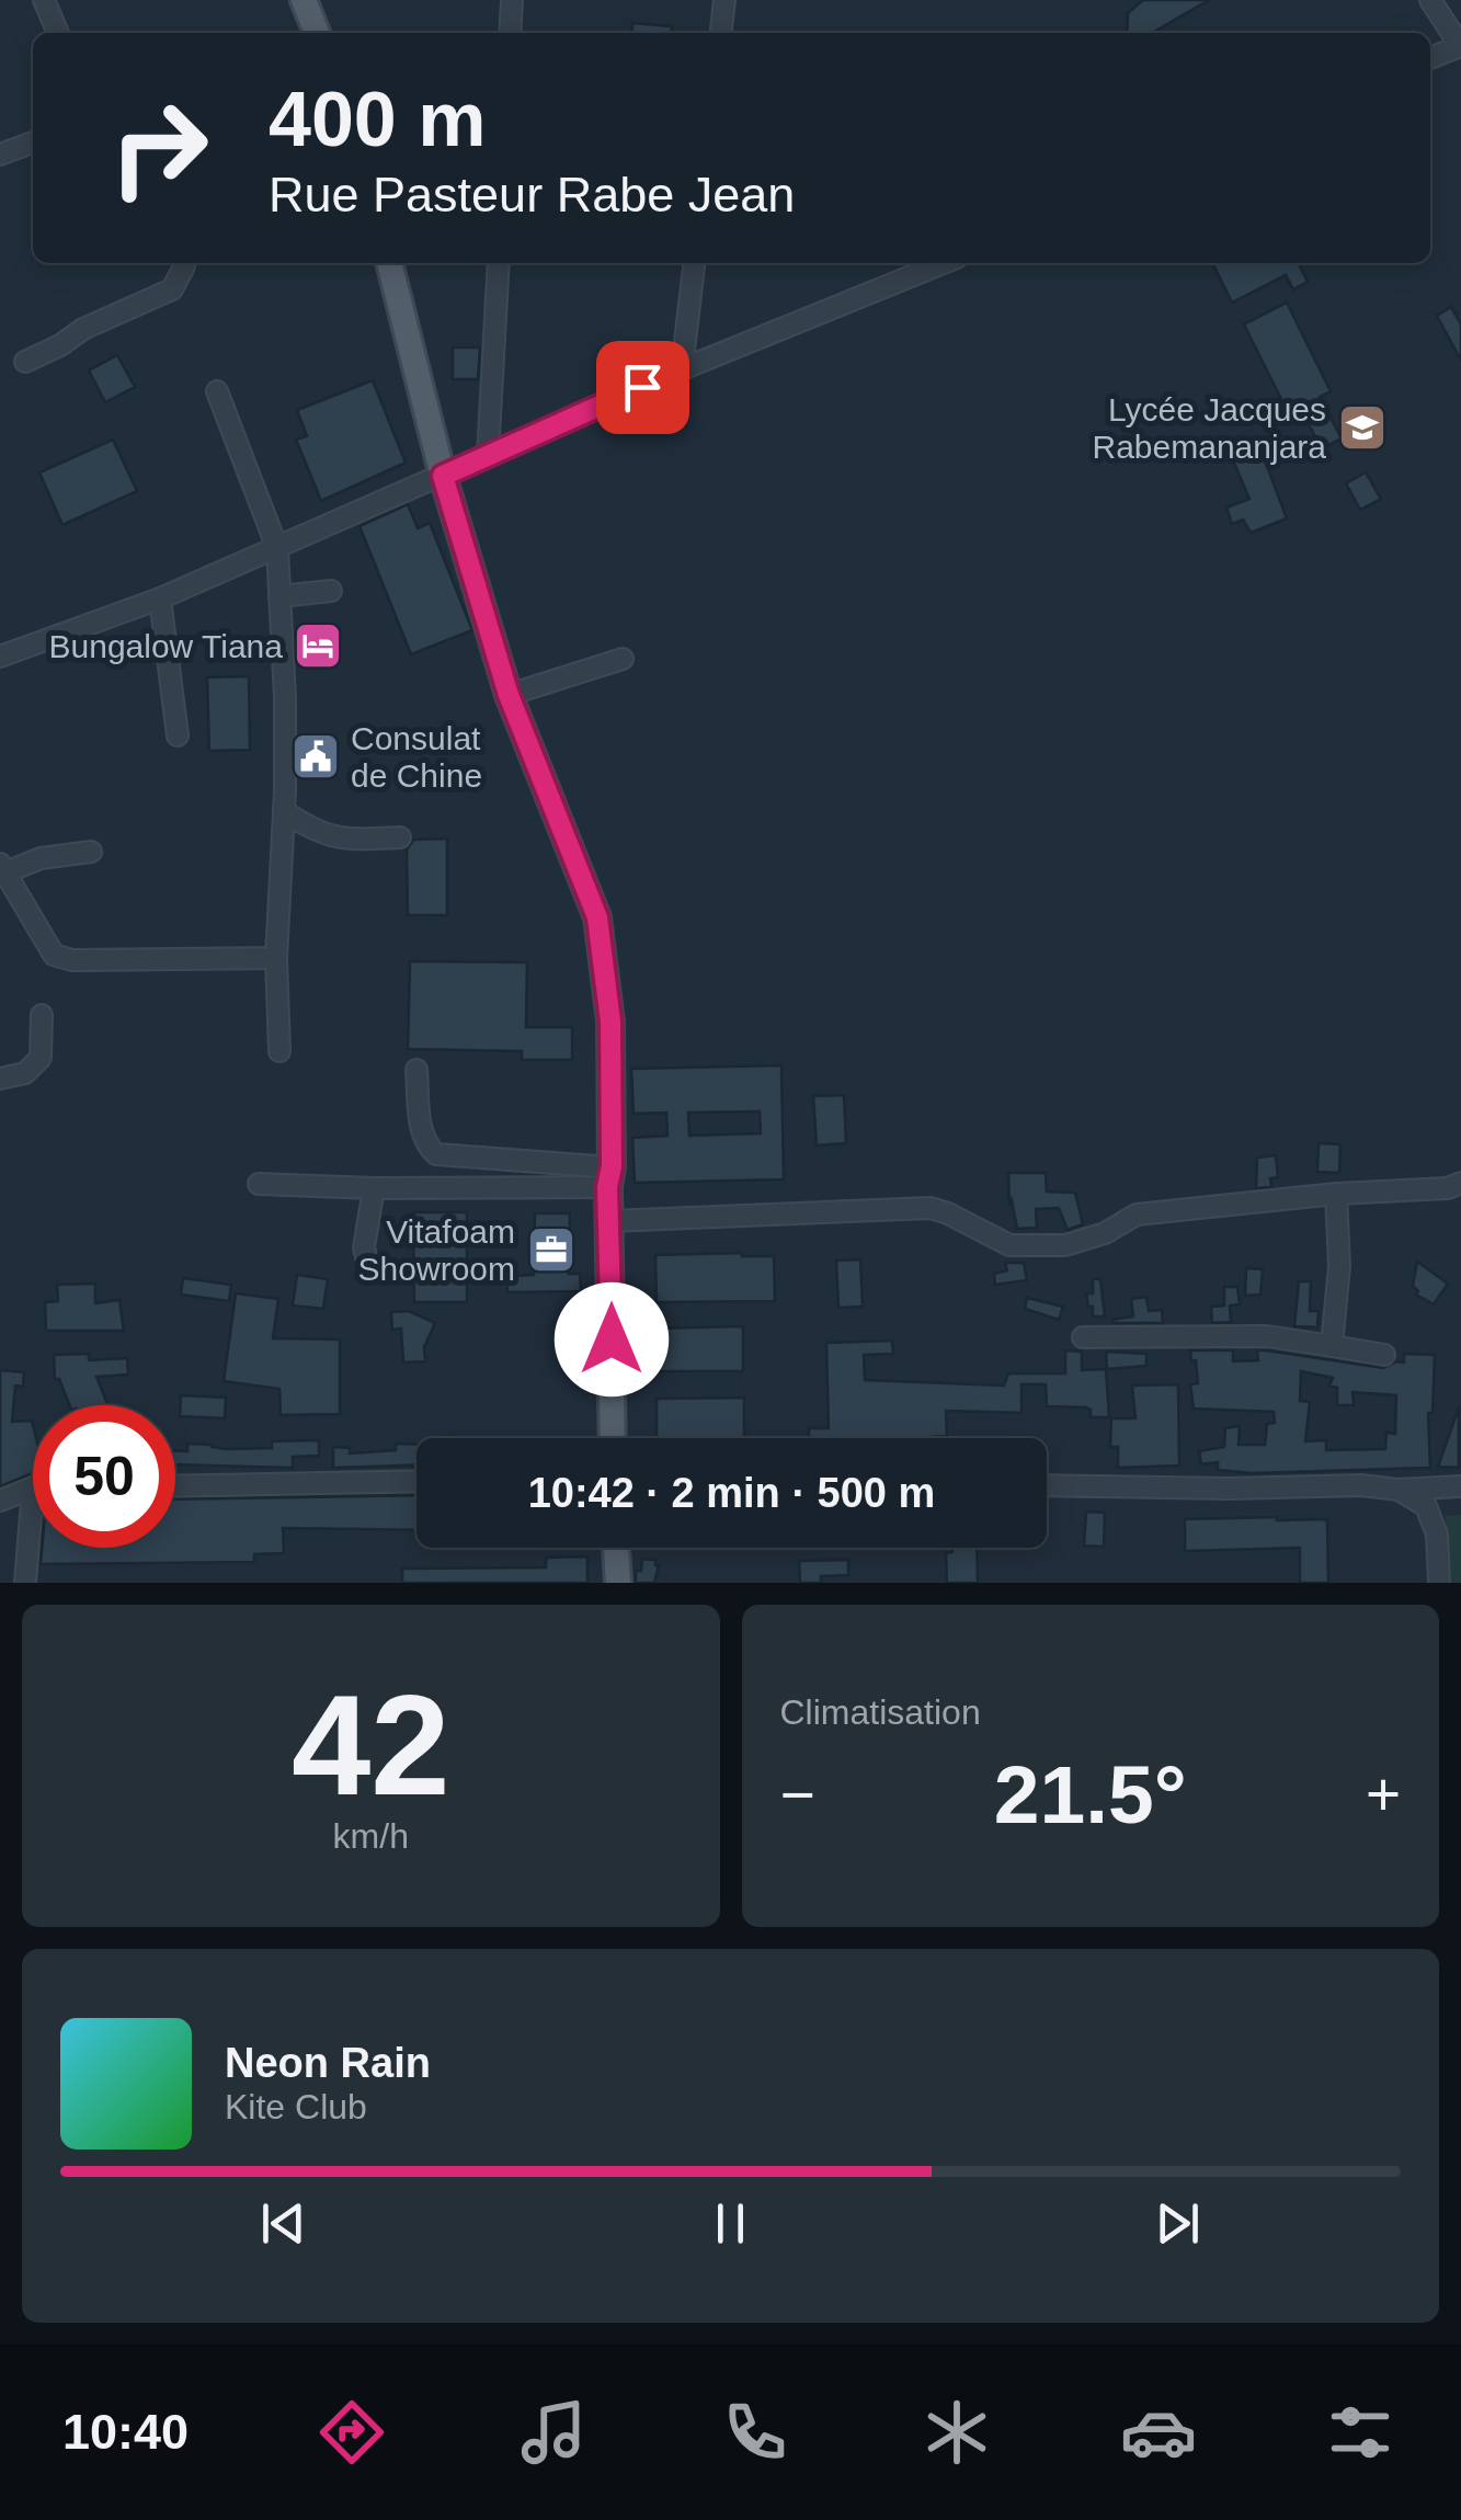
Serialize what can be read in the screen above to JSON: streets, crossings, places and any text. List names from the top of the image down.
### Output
{
  "places": {
    "school or university": ["Lycée Jacques Rabemananjara"],
    "hotel": ["Bungalow Tiana"],
    "public building": ["Consulat de Chine"],
    "office": ["Vitafoam Showroom"]
  },
  "page": {
    "turn": ["400 m", "Rue Pasteur Rabe Jean"],
    "limit": "50",
    "trip": "10:42 · 2 min · 500 m",
    "tile": [
      ["42", "km/h"],
      "Climatisation"
    ],
    "heat": ["−", "21.5°", "+"],
    "song": ["Neon Rain", "Kite Club"],
    "tabs": "10:40"
  }
}
